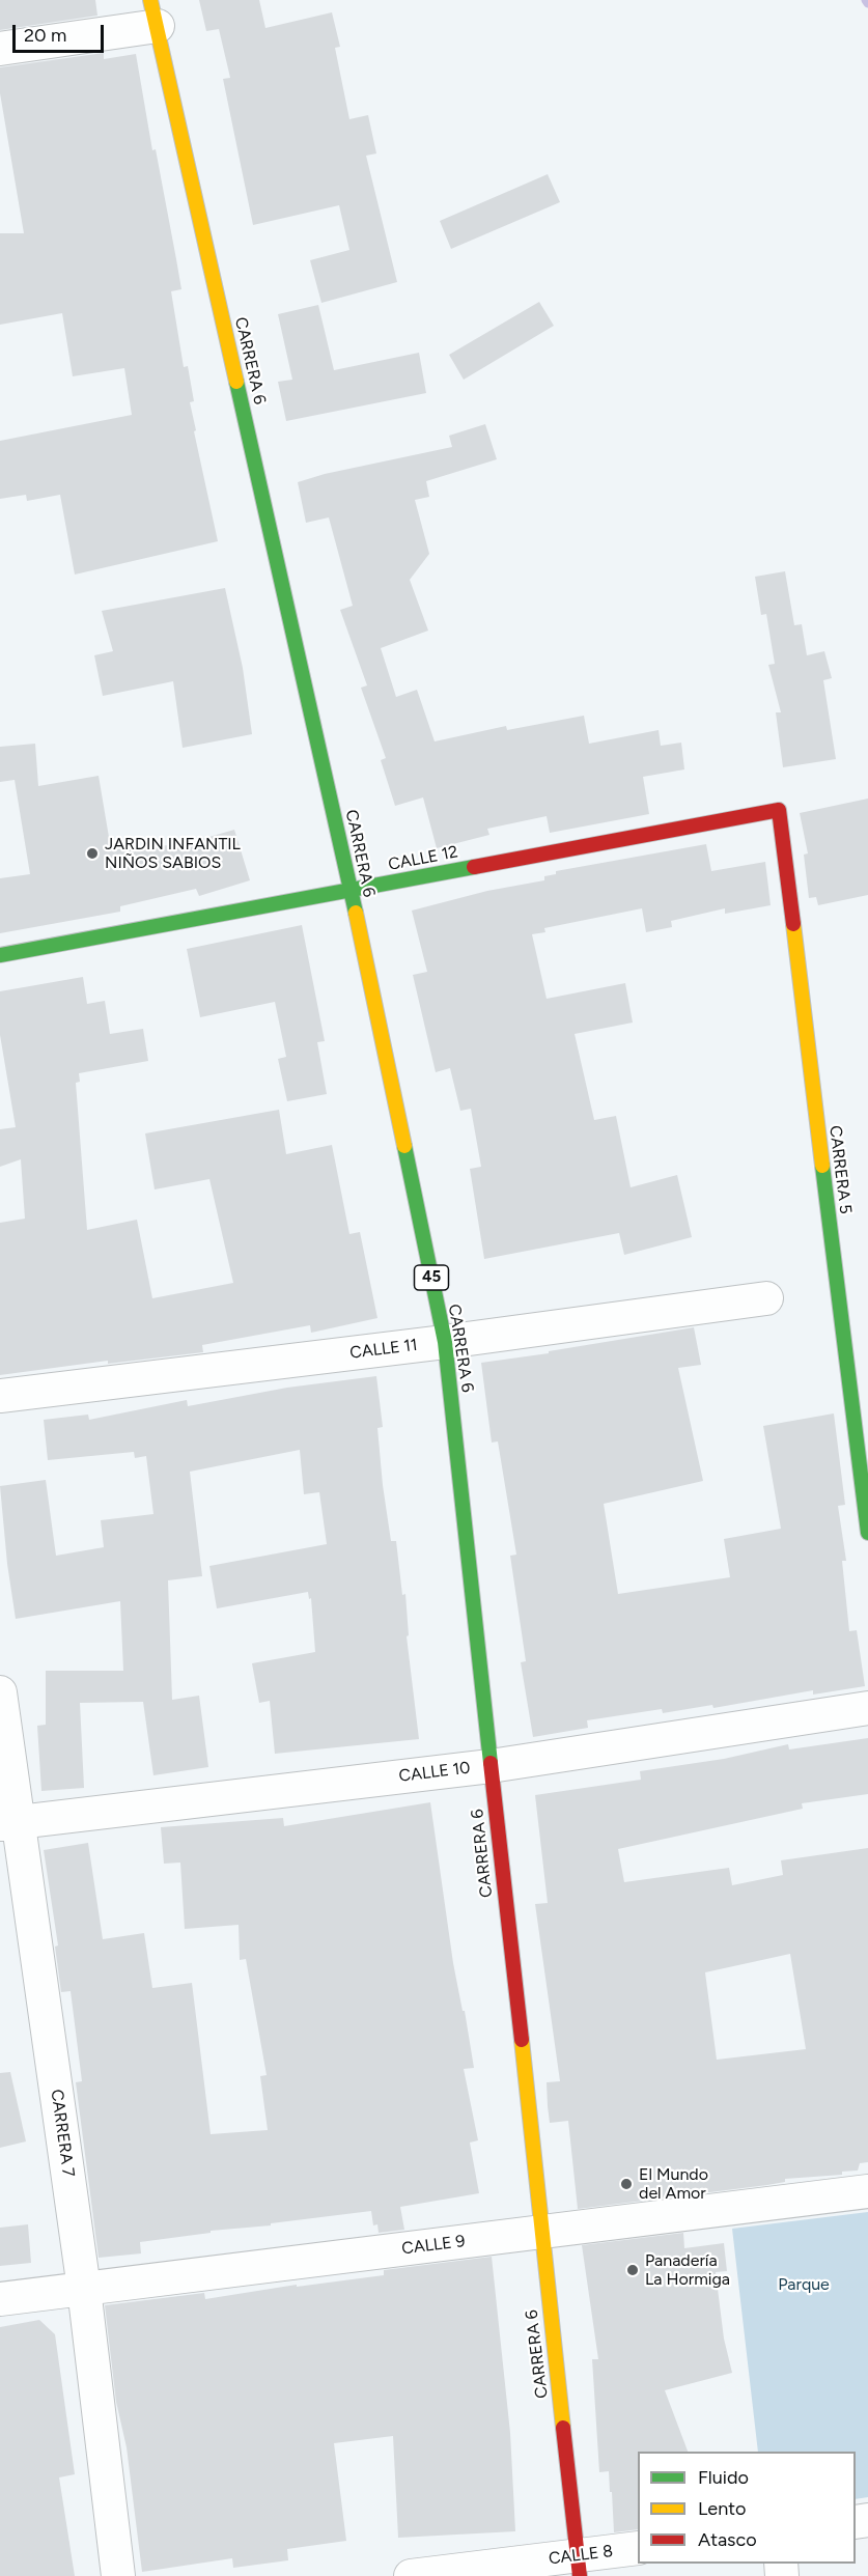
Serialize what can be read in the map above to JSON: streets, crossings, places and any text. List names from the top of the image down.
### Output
{
  "streets": {
    "main road": [
      "CARRERA 6",
      "CALLE 12",
      "CARRERA 5",
      "45"
    ],
    "street": [
      "CALLE 11",
      "CALLE 10",
      "CARRERA 7",
      "CALLE 9",
      "CALLE 8"
    ]
  },
  "crossings": [
    ["CARRERA 6", "CALLE 12"],
    ["CARRERA 6", "CALLE 11"],
    ["CARRERA 6", "CALLE 10"],
    ["CARRERA 6", "CALLE 9"],
    ["CARRERA 6", "CALLE 8"],
    ["CALLE 12", "CARRERA 5"],
    ["CALLE 10", "CARRERA 7"],
    ["CARRERA 7", "CALLE 9"]
  ],
  "parks": ["Parque"],
  "places": ["JARDIN INFANTIL NIÑOS SABIOS", "El Mundo del Amor", "Panadería La Hormiga"],
  "legend": ["Fluido", "Lento", "Atasco"],
  "scale_bar": "20 m"
}
